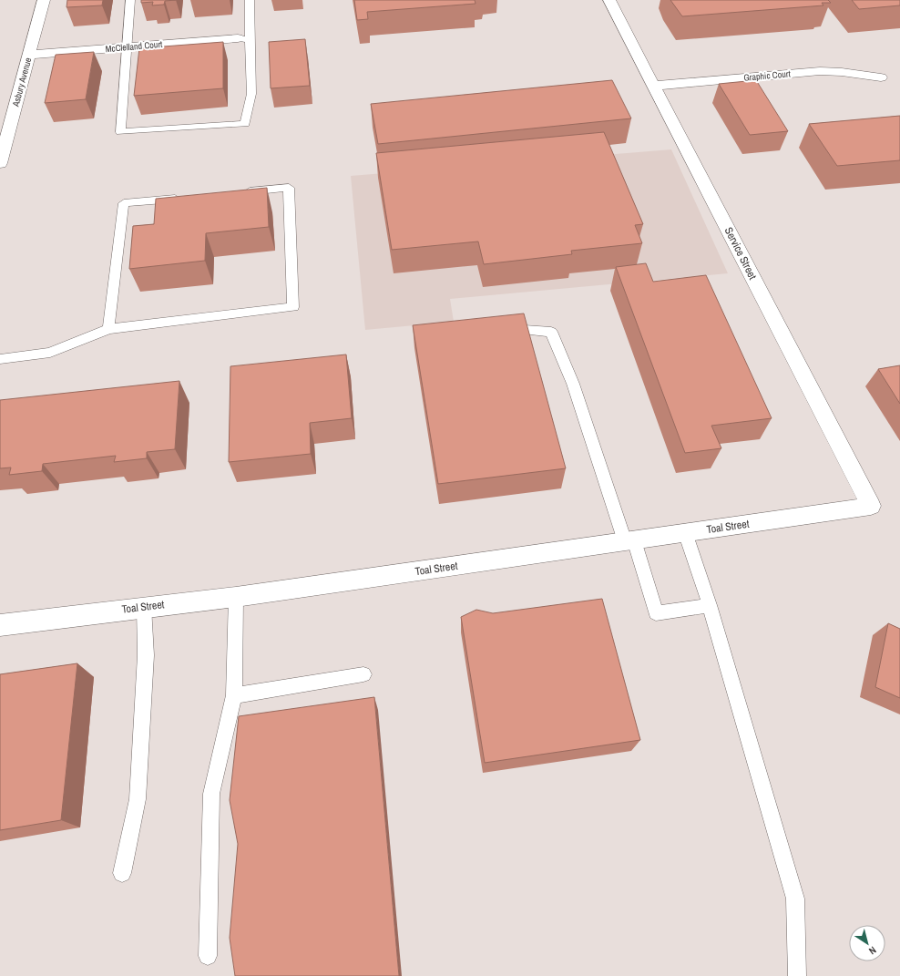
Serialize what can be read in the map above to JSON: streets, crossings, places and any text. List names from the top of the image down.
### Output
{
  "streets": {
    "street": [
      "McClelland Court",
      "Graphic Court",
      "Asbury Avenue",
      "Service Street",
      "Toal Street"
    ]
  },
  "crossings": [
    ["McClelland Court", "Asbury Avenue"],
    ["Graphic Court", "Service Street"],
    ["Service Street", "Toal Street"]
  ],
  "north": "bottom right"
}
